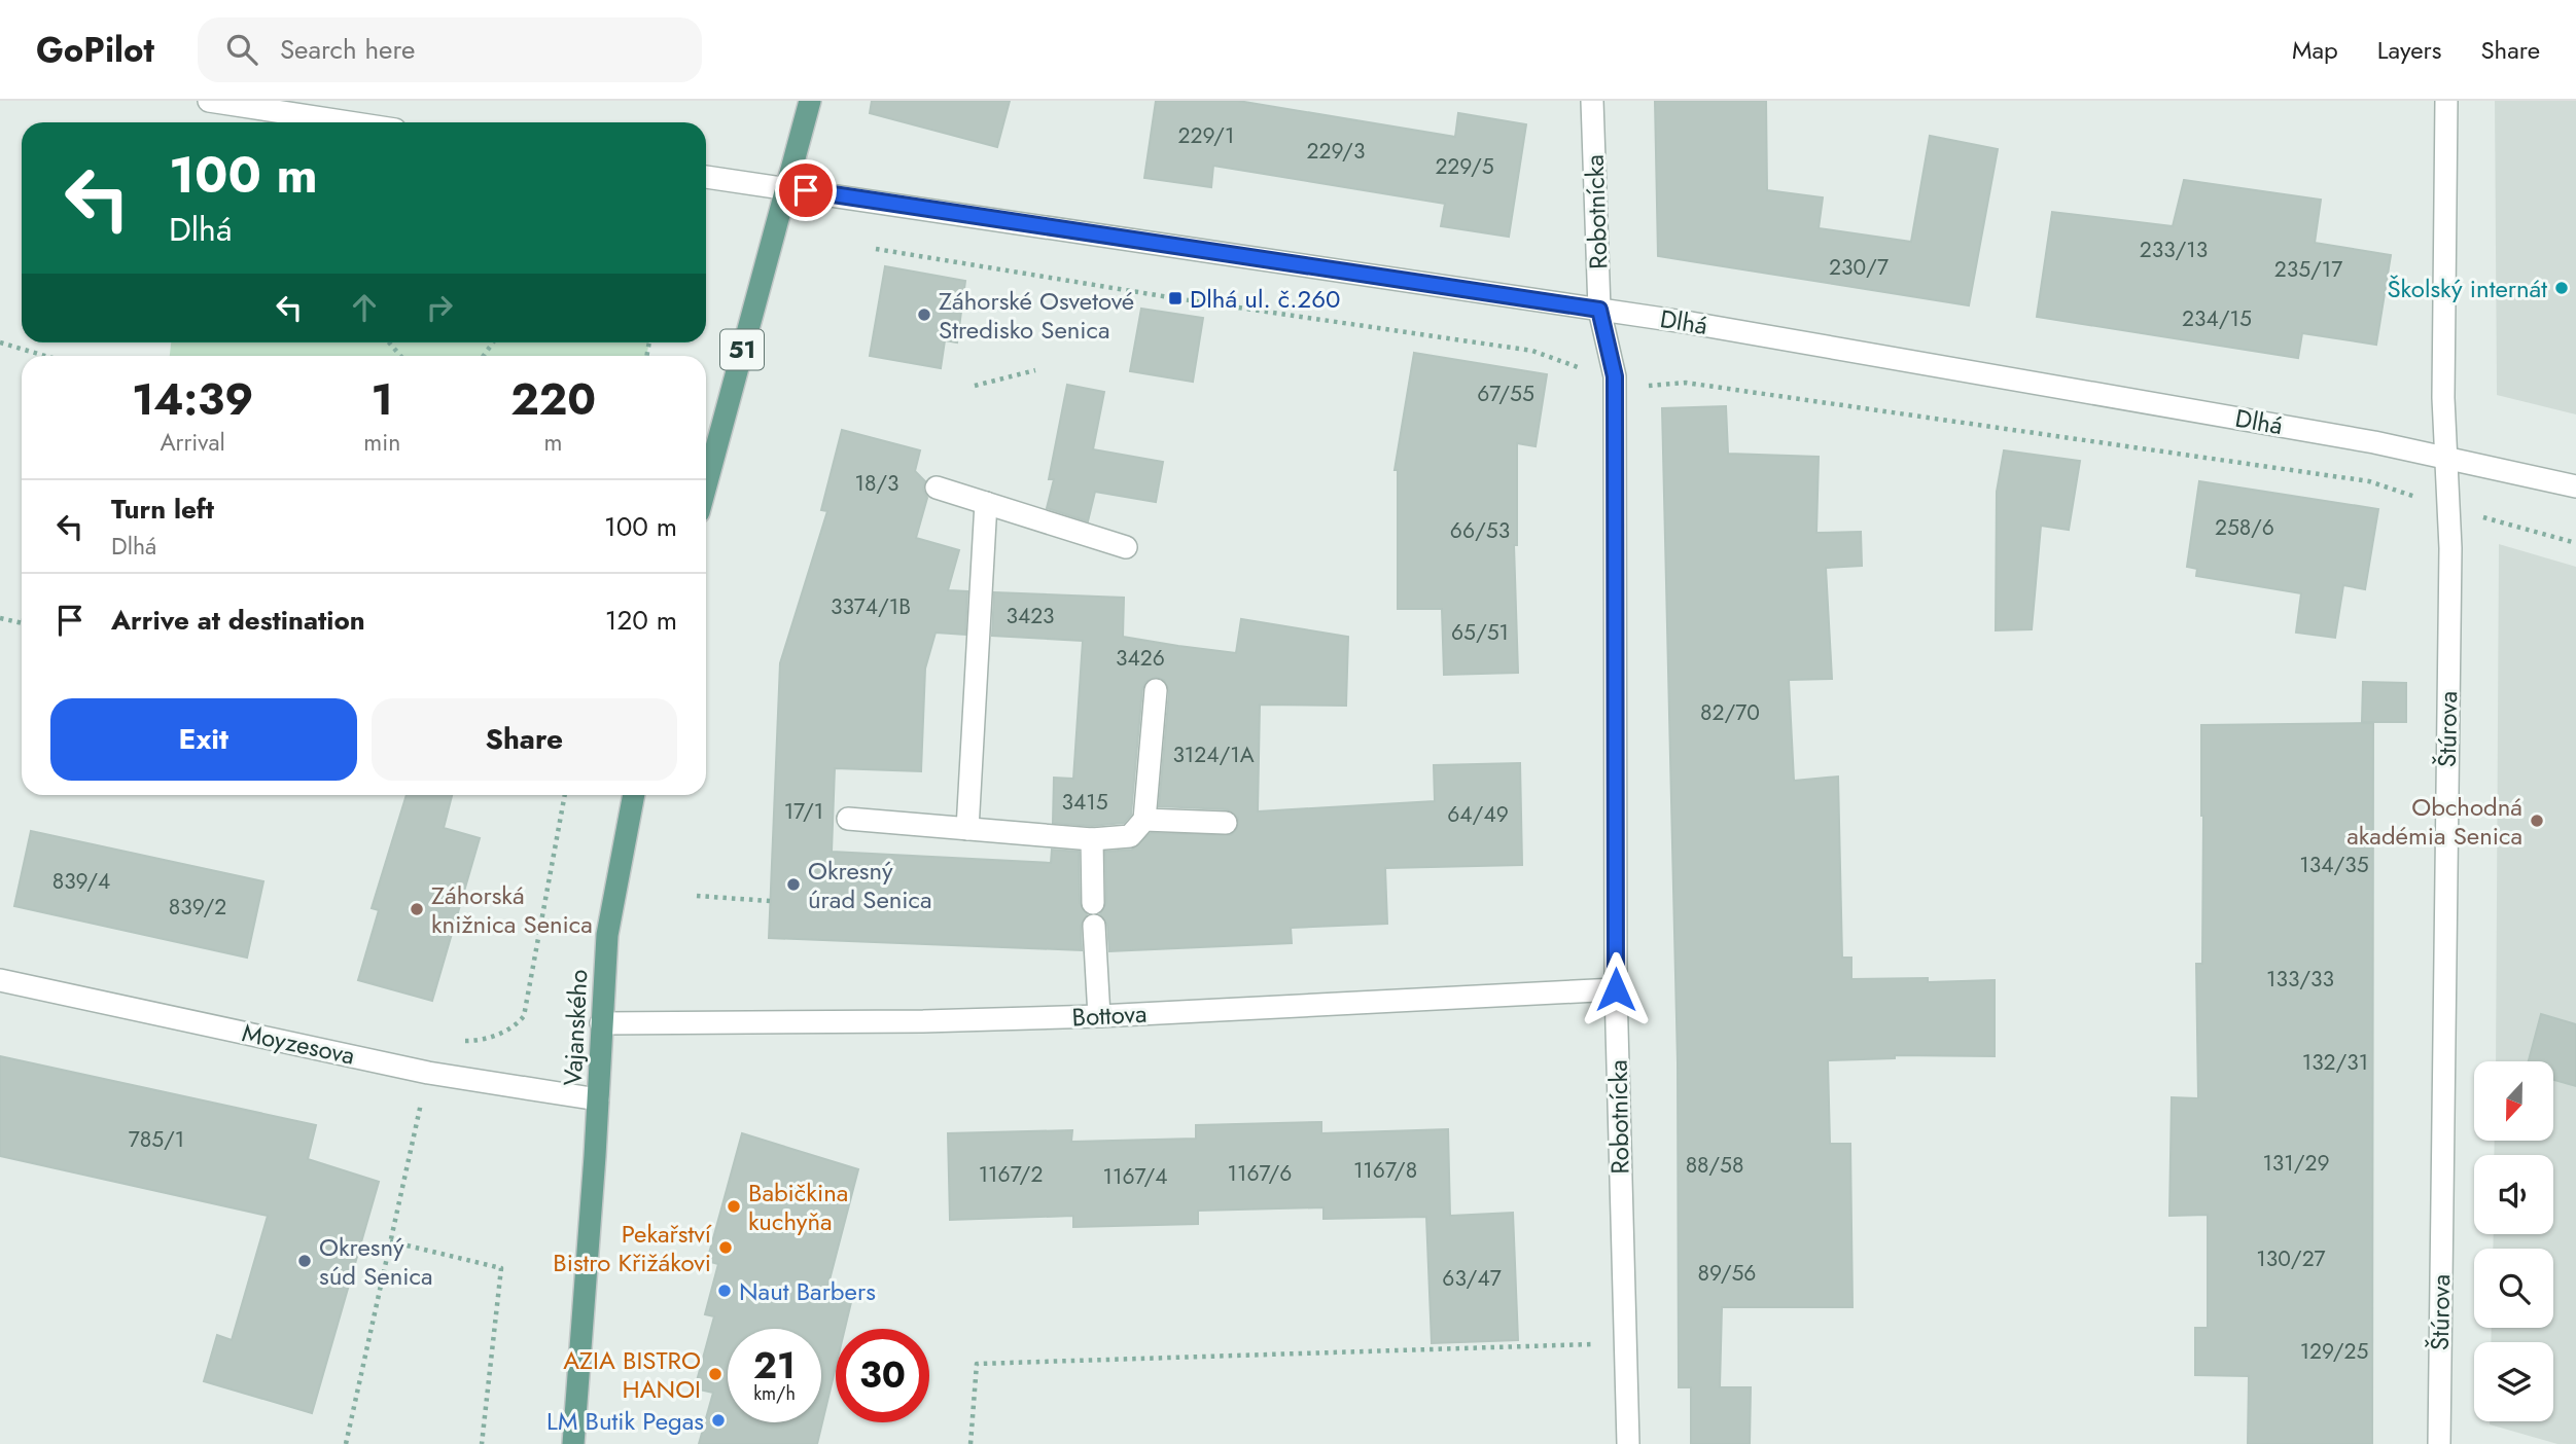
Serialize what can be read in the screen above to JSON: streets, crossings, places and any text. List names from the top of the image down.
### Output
{
  "streets": {
    "main road": ["51", "Vajanského"],
    "street": [
      "Robotnícka",
      "Dlhá",
      "Štúrova",
      "Bottova",
      "Moyzesova"
    ]
  },
  "crossings": [
    ["Robotnícka", "Dlhá"],
    ["Robotnícka", "Bottova"],
    ["Dlhá", "51"],
    ["Dlhá", "Štúrova"],
    ["Bottova", "Vajanského"],
    ["Vajanského", "Moyzesova"]
  ],
  "places": {
    "other": [
      "Školský internát",
      "Záhorské Osvetové Stredisko Senica",
      "Obchodná akadémia Senica",
      "Okresný úrad Senica",
      "Záhorská knižnica Senica",
      "Babičkina kuchyňa",
      "Pekařství Bistro Křižákovi",
      "Okresný súd Senica",
      "Naut Barbers",
      "AZIA BISTRO HANOI",
      "LM Butik Pegas"
    ],
    "transit": ["Dlhá ul. č.260"]
  },
  "house_numbers": [
    "229/1",
    "229/3",
    "229/5",
    "233/13",
    "230/7",
    "235/17",
    "234/15",
    "67/55",
    "18/3",
    "258/6",
    "66/53",
    "3374/1B",
    "3423",
    "65/51",
    "3426",
    "82/70",
    "3124/1A",
    "3415",
    "17/1",
    "64/49",
    "134/35",
    "839/4",
    "839/2",
    "133/33",
    "132/31",
    "785/1",
    "131/29",
    "88/58",
    "1167/8",
    "1167/6",
    "1167/2",
    "1167/4",
    "130/27",
    "89/56",
    "63/47",
    "129/25"
  ],
  "north": "bottom",
  "page": {
    "header": "GoPilot",
    "search": "Search here",
    "nav": ["Map", "Layers", "Share"],
    "turn": ["100 m", "Dlhá"],
    "eta": [
      "14:39",
      "Arrival",
      "1",
      "min",
      "220",
      "m"
    ],
    "list": [
      {
        "name": "Turn left",
        "note": "Dlhá",
        "value": "100 m"
      },
      {
        "name": "Arrive at destination",
        "value": "120 m"
      }
    ],
    "buttons": ["Exit", "Share"],
    "speed": "21 km/h",
    "limit": "30"
  }
}
